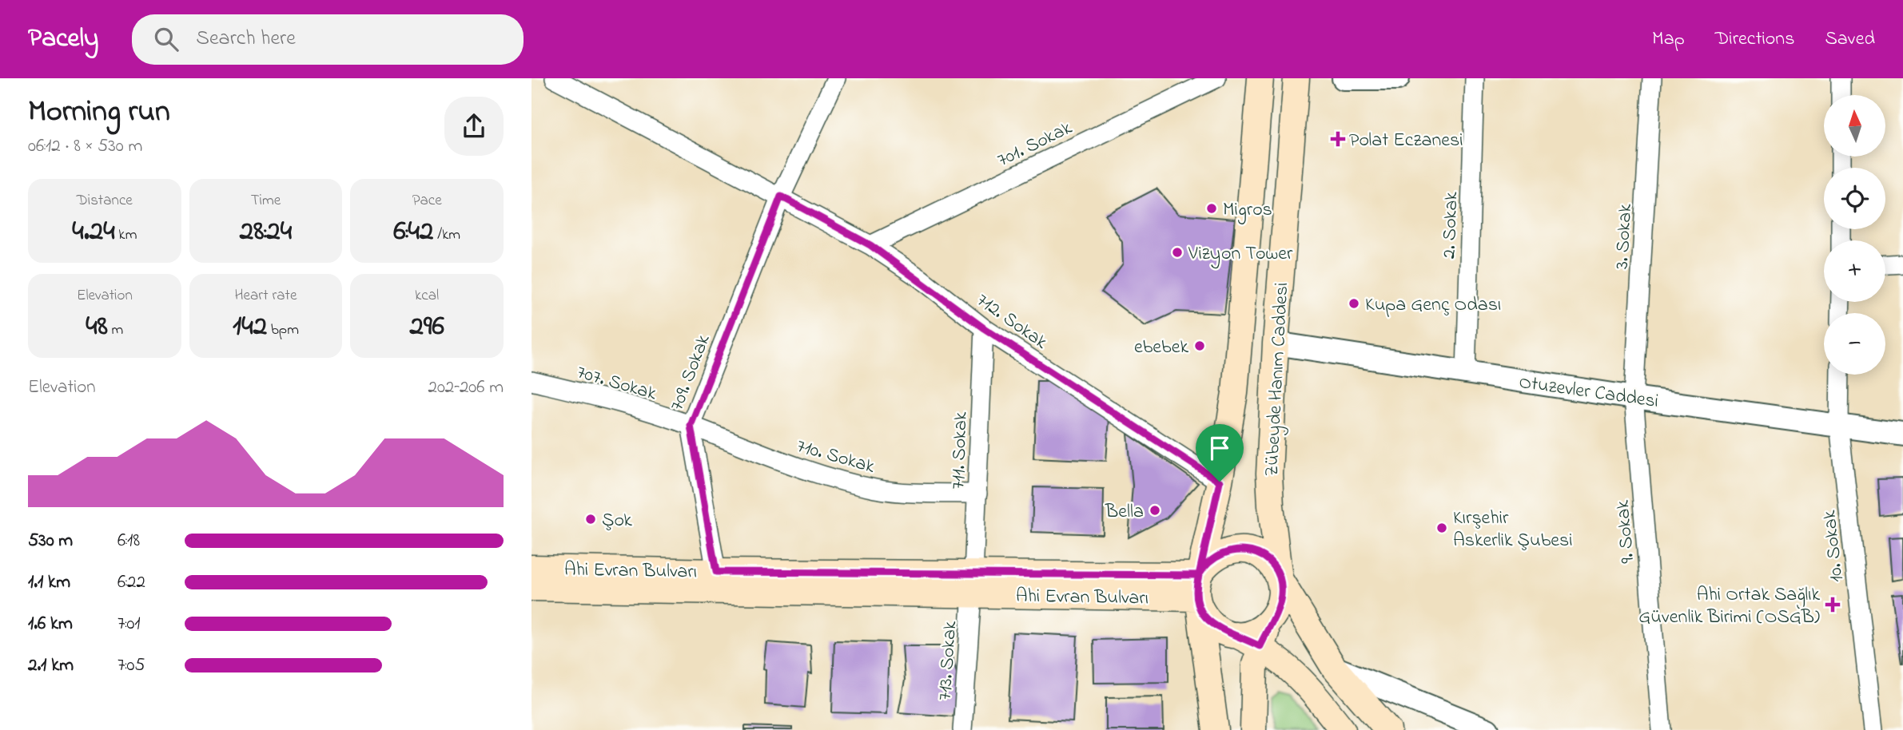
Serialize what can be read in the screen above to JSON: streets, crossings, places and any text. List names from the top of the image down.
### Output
{
  "streets": {
    "main road": ["Zübeyde Hanım Caddesi", "Ahi Evran Bulvarı"],
    "street": [
      "701. Sokak",
      "2. Sokak",
      "3. Sokak",
      "712. Sokak",
      "709. Sokak",
      "707. Sokak",
      "Otuzevler Caddesi",
      "711. Sokak",
      "710. Sokak",
      "9. Sokak",
      "10. Sokak",
      "713. Sokak"
    ]
  },
  "crossings": [
    ["701. Sokak", "712. Sokak"],
    ["2. Sokak", "Otuzevler Caddesi"],
    ["3. Sokak", "Otuzevler Caddesi"],
    ["3. Sokak", "9. Sokak"],
    ["712. Sokak", "709. Sokak"],
    ["712. Sokak", "Zübeyde Hanım Caddesi"],
    ["712. Sokak", "711. Sokak"],
    ["709. Sokak", "707. Sokak"],
    ["709. Sokak", "710. Sokak"],
    ["709. Sokak", "Ahi Evran Bulvarı"],
    ["Zübeyde Hanım Caddesi", "Otuzevler Caddesi"],
    ["Zübeyde Hanım Caddesi", "Ahi Evran Bulvarı"],
    ["707. Sokak", "710. Sokak"],
    ["Otuzevler Caddesi", "9. Sokak"],
    ["Otuzevler Caddesi", "10. Sokak"],
    ["711. Sokak", "710. Sokak"],
    ["711. Sokak", "Ahi Evran Bulvarı"],
    ["711. Sokak", "713. Sokak"],
    ["Ahi Evran Bulvarı", "713. Sokak"]
  ],
  "places": {
    "health": ["Polat Eczanesi", "Ahi Ortak Sağlık Güvenlik Birimi (OSGB)"],
    "other": [
      "Migros",
      "Vizyon Tower",
      "Kupa Genç Odası",
      "ebebek",
      "Bella",
      "Şok",
      "Kırşehir Askerlik Şubesi"
    ]
  },
  "north": "top",
  "page": {
    "header": "Pacely",
    "search": "Search here",
    "nav": ["Map", "Directions", "Saved"],
    "heading": ["Morning run", "06:12 · 8 × 530 m"],
    "map_buttons": ["+", "−"],
    "stats": [
      ["Distance", "4.24 km"],
      ["Time", "28:24"],
      ["Pace", "6:42 /km"],
      ["Elevation", "48 m"],
      ["Heart rate", "142 bpm"],
      ["kcal", "296"]
    ],
    "chart": ["Elevation", "202–206 m"],
    "list": [
      {
        "name": "530 m",
        "note": "6:18"
      },
      {
        "name": "1.1 km",
        "note": "6:22"
      },
      {
        "name": "1.6 km",
        "note": "7:01"
      },
      {
        "name": "2.1 km",
        "note": "7:05"
      }
    ]
  }
}
